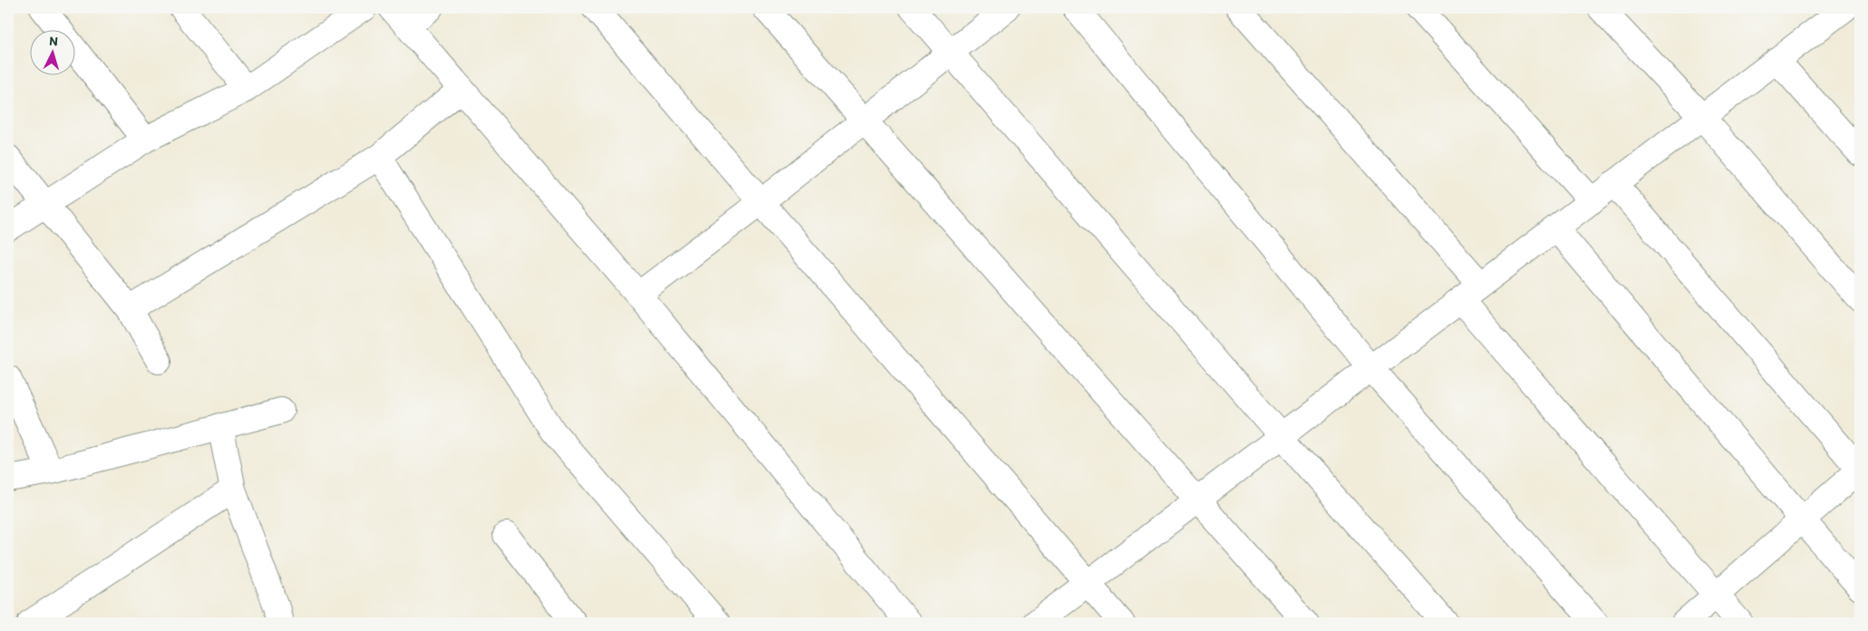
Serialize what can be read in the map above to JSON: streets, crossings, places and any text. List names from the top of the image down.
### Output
{
  "north": "top"
}
